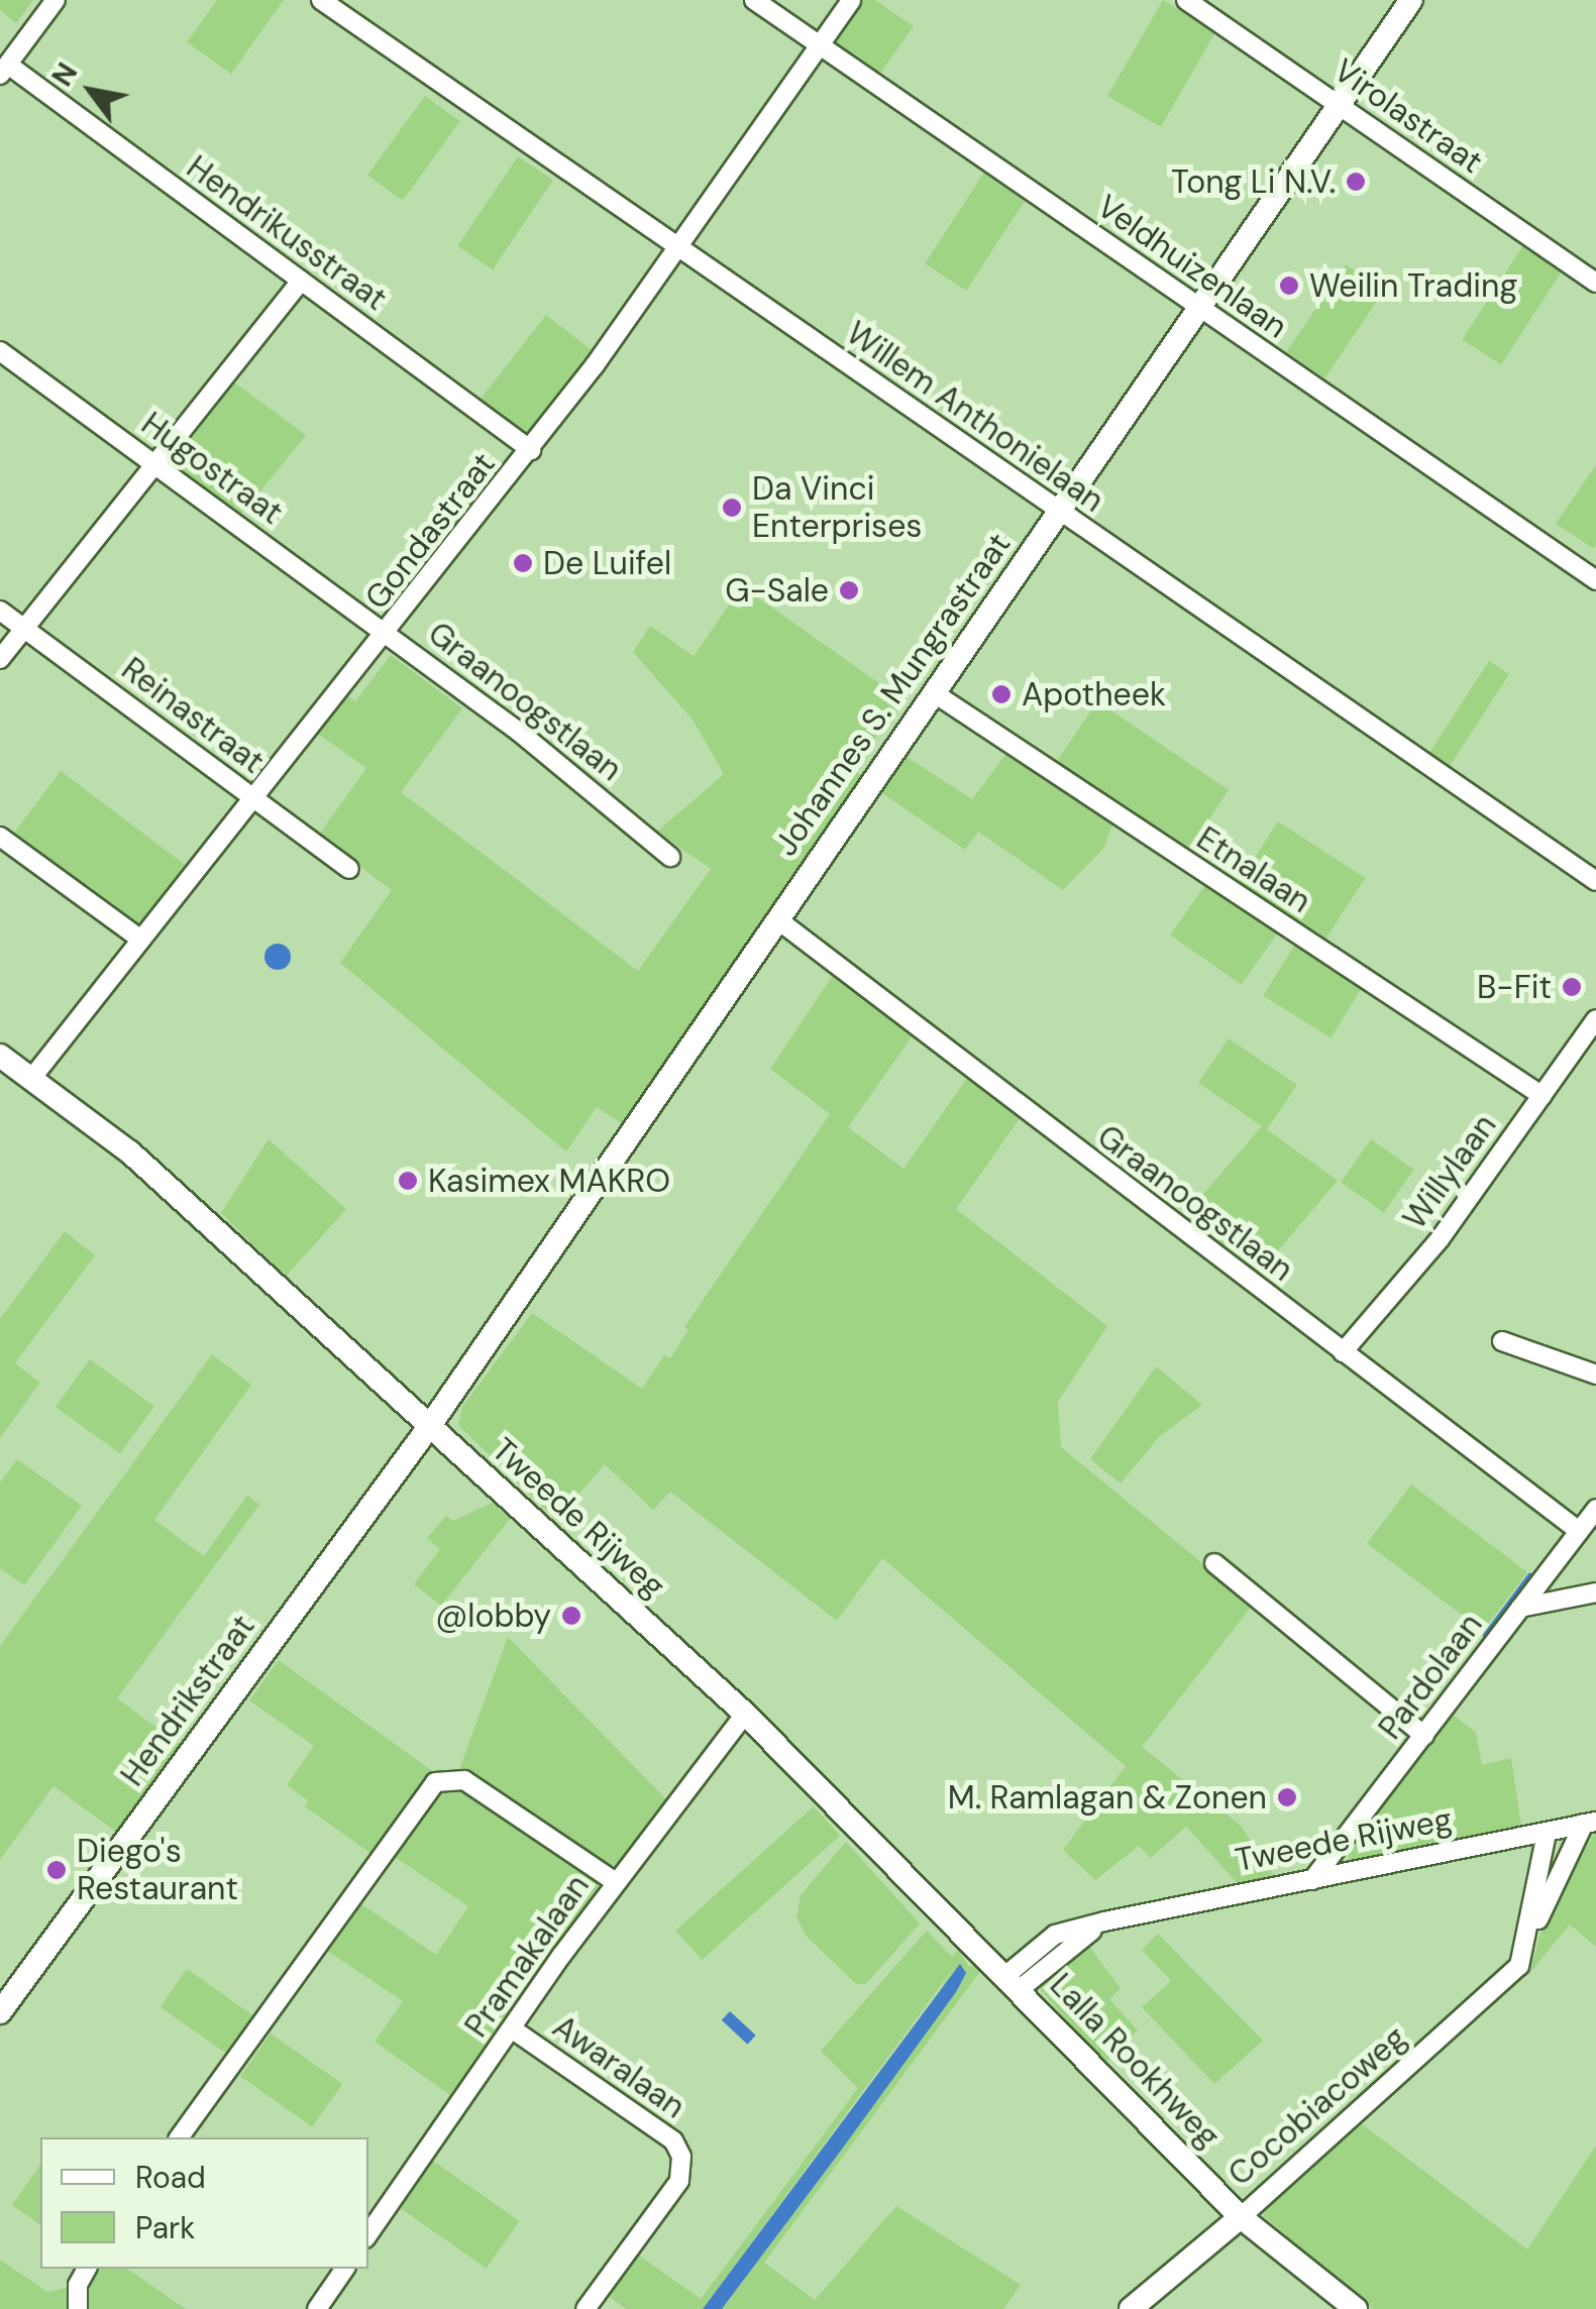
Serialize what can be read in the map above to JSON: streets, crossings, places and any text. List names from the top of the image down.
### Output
{
  "streets": {
    "street": [
      "Virolastraat",
      "Hendrikusstraat",
      "Veldhuizenlaan",
      "Willem Anthonielaan",
      "Hugostraat",
      "Gondastraat",
      "Johannes S. Mungrastraat",
      "Graanoogstlaan",
      "Reinastraat",
      "Etnalaan",
      "Willylaan",
      "Tweede Rijweg",
      "Pardolaan",
      "Hendrikstraat",
      "Pramakalaan",
      "Lalla Rookhweg",
      "Awaralaan",
      "Cocobiacoweg"
    ]
  },
  "crossings": [
    ["Virolastraat", "Johannes S. Mungrastraat"],
    ["Hendrikusstraat", "Gondastraat"],
    ["Veldhuizenlaan", "Gondastraat"],
    ["Veldhuizenlaan", "Johannes S. Mungrastraat"],
    ["Willem Anthonielaan", "Gondastraat"],
    ["Willem Anthonielaan", "Johannes S. Mungrastraat"],
    ["Hugostraat", "Gondastraat"],
    ["Hugostraat", "Graanoogstlaan"],
    ["Gondastraat", "Graanoogstlaan"],
    ["Gondastraat", "Reinastraat"],
    ["Gondastraat", "Tweede Rijweg"],
    ["Johannes S. Mungrastraat", "Graanoogstlaan"],
    ["Johannes S. Mungrastraat", "Etnalaan"],
    ["Johannes S. Mungrastraat", "Tweede Rijweg"],
    ["Johannes S. Mungrastraat", "Hendrikstraat"],
    ["Graanoogstlaan", "Willylaan"],
    ["Graanoogstlaan", "Pardolaan"],
    ["Etnalaan", "Willylaan"],
    ["Tweede Rijweg", "Pardolaan"],
    ["Tweede Rijweg", "Hendrikstraat"],
    ["Tweede Rijweg", "Pramakalaan"],
    ["Tweede Rijweg", "Lalla Rookhweg"],
    ["Tweede Rijweg", "Cocobiacoweg"],
    ["Pramakalaan", "Awaralaan"],
    ["Lalla Rookhweg", "Cocobiacoweg"]
  ],
  "places": [
    "Tong Li N.V.",
    "Weilin Trading",
    "Da Vinci Enterprises",
    "De Luifel",
    "G-Sale",
    "Apotheek",
    "B-Fit",
    "Kasimex MAKRO",
    "@lobby",
    "M. Ramlagan & Zonen",
    "Diego's Restaurant"
  ],
  "legend": ["Road", "Park"],
  "north": "top left"
}
